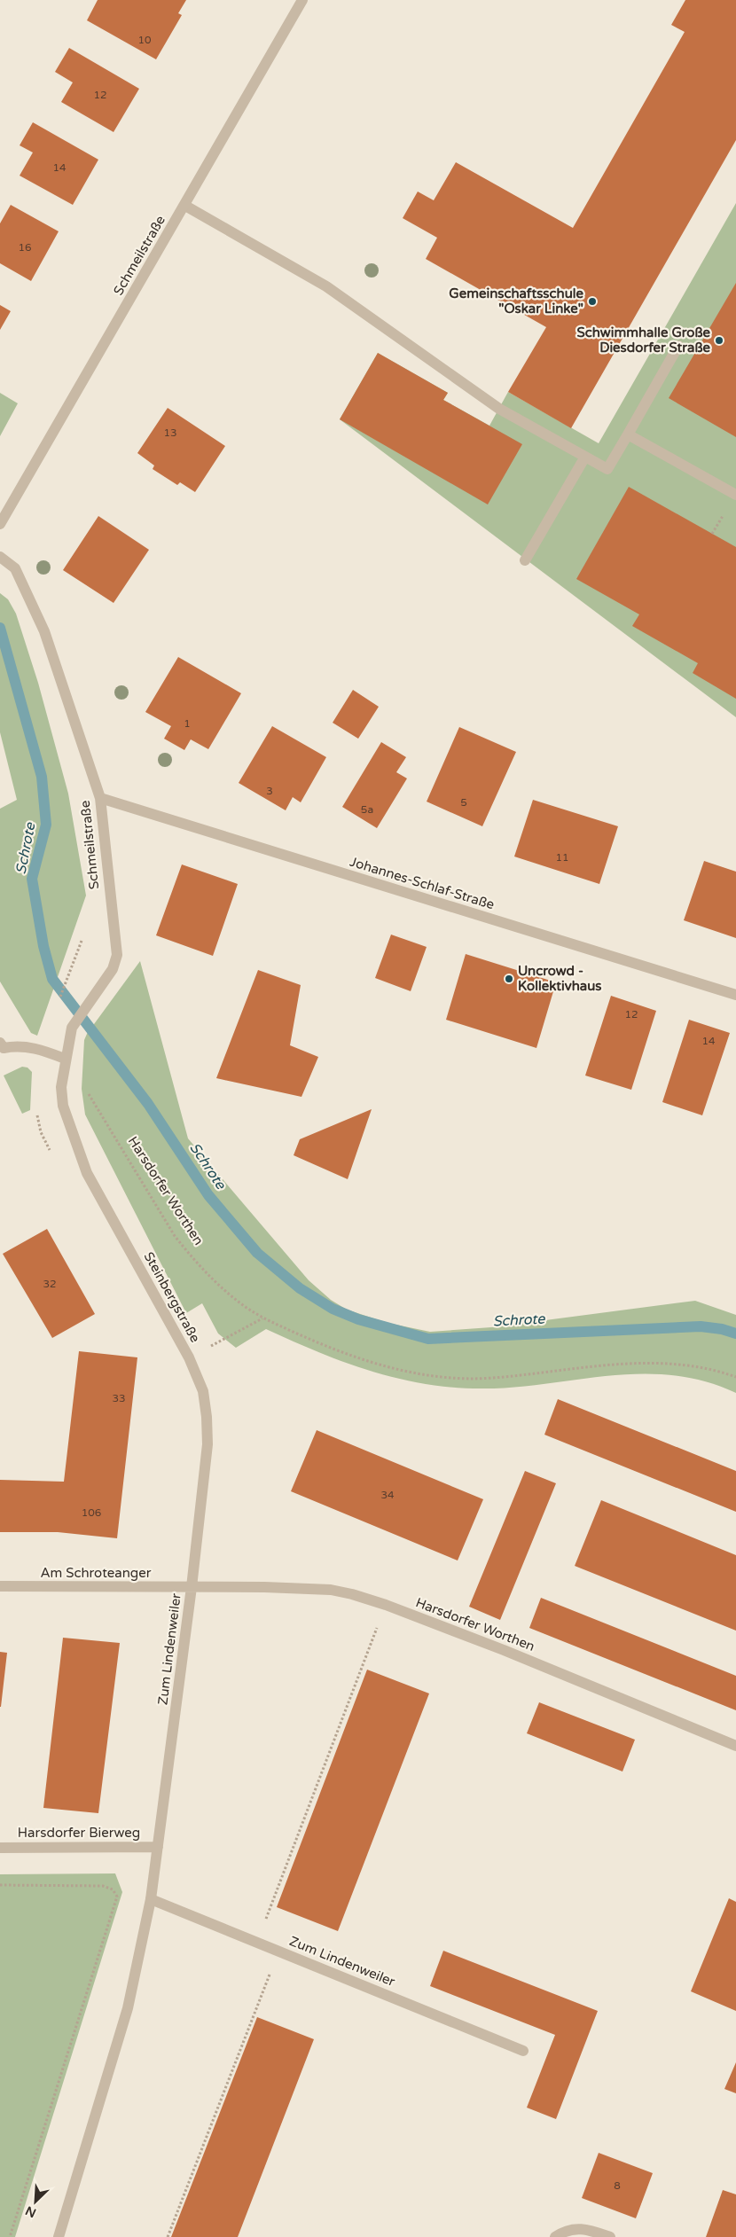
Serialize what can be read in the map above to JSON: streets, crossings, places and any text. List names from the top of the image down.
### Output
{
  "streets": {
    "street": [
      "Schmeilstraße",
      "Johannes-Schlaf-Straße",
      "Harsdorfer Worthen",
      "Steinbergstraße",
      "Am Schroteanger",
      "Zum Lindenweiler",
      "Harsdorfer Bierweg"
    ]
  },
  "crossings": [
    ["Schmeilstraße", "Johannes-Schlaf-Straße"],
    ["Schmeilstraße", "Harsdorfer Worthen"],
    ["Schmeilstraße", "Steinbergstraße"],
    ["Harsdorfer Worthen", "Steinbergstraße"],
    ["Harsdorfer Worthen", "Am Schroteanger"],
    ["Harsdorfer Worthen", "Zum Lindenweiler"],
    ["Steinbergstraße", "Am Schroteanger"],
    ["Steinbergstraße", "Zum Lindenweiler"],
    ["Am Schroteanger", "Zum Lindenweiler"],
    ["Zum Lindenweiler", "Harsdorfer Bierweg"]
  ],
  "water": ["Schrote"],
  "places": ["Gemeinschaftsschule \"Oskar Linke\"", "Schwimmhalle Große Diesdorfer Straße", "Uncrowd - Kollektivhaus"],
  "house_numbers": [
    "10",
    "12",
    "14",
    "16",
    "13",
    "1",
    "3",
    "5",
    "5a",
    "11",
    "12",
    "14",
    "32",
    "33",
    "34",
    "106",
    "8"
  ],
  "north": "bottom left"
}
